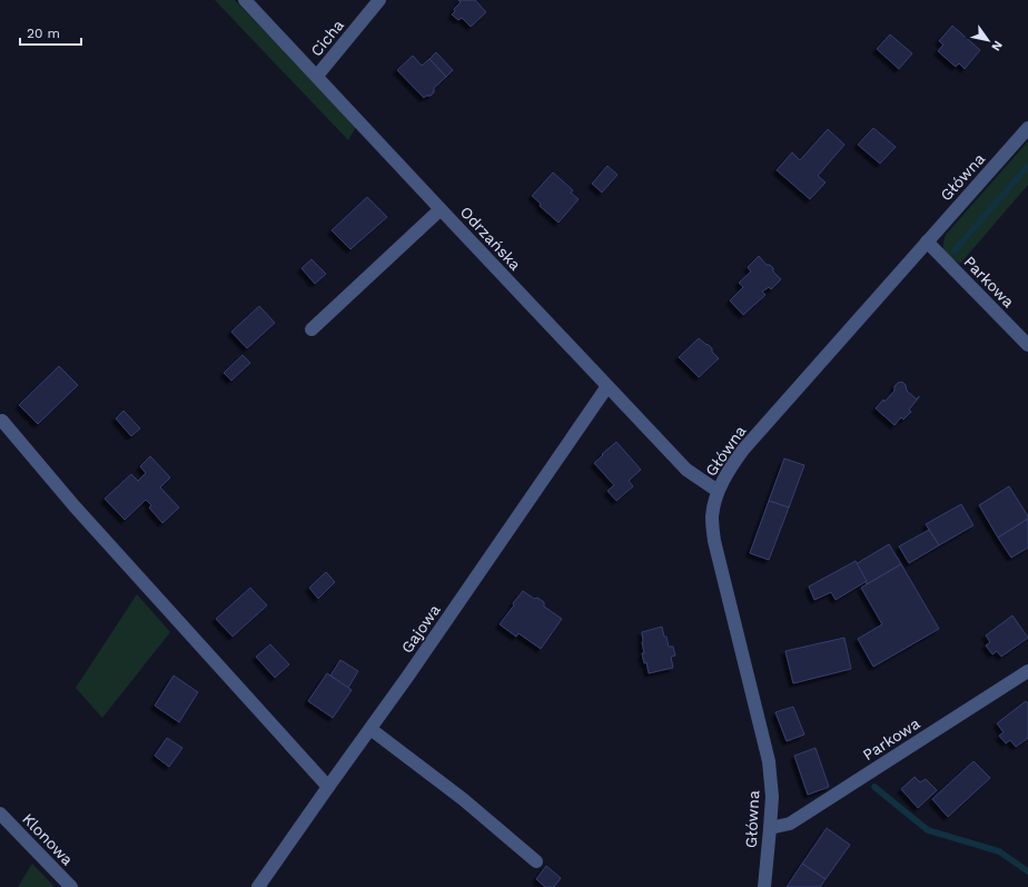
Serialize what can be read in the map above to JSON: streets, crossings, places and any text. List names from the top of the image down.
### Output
{
  "streets": {
    "street": [
      "Cicha",
      "Główna",
      "Odrzańska",
      "Parkowa",
      "Gajowa",
      "Klonowa"
    ]
  },
  "crossings": [
    ["Cicha", "Odrzańska"],
    ["Główna", "Odrzańska"],
    ["Główna", "Parkowa"],
    ["Odrzańska", "Gajowa"]
  ],
  "scale_bar": "20 m",
  "north": "bottom right"
}
